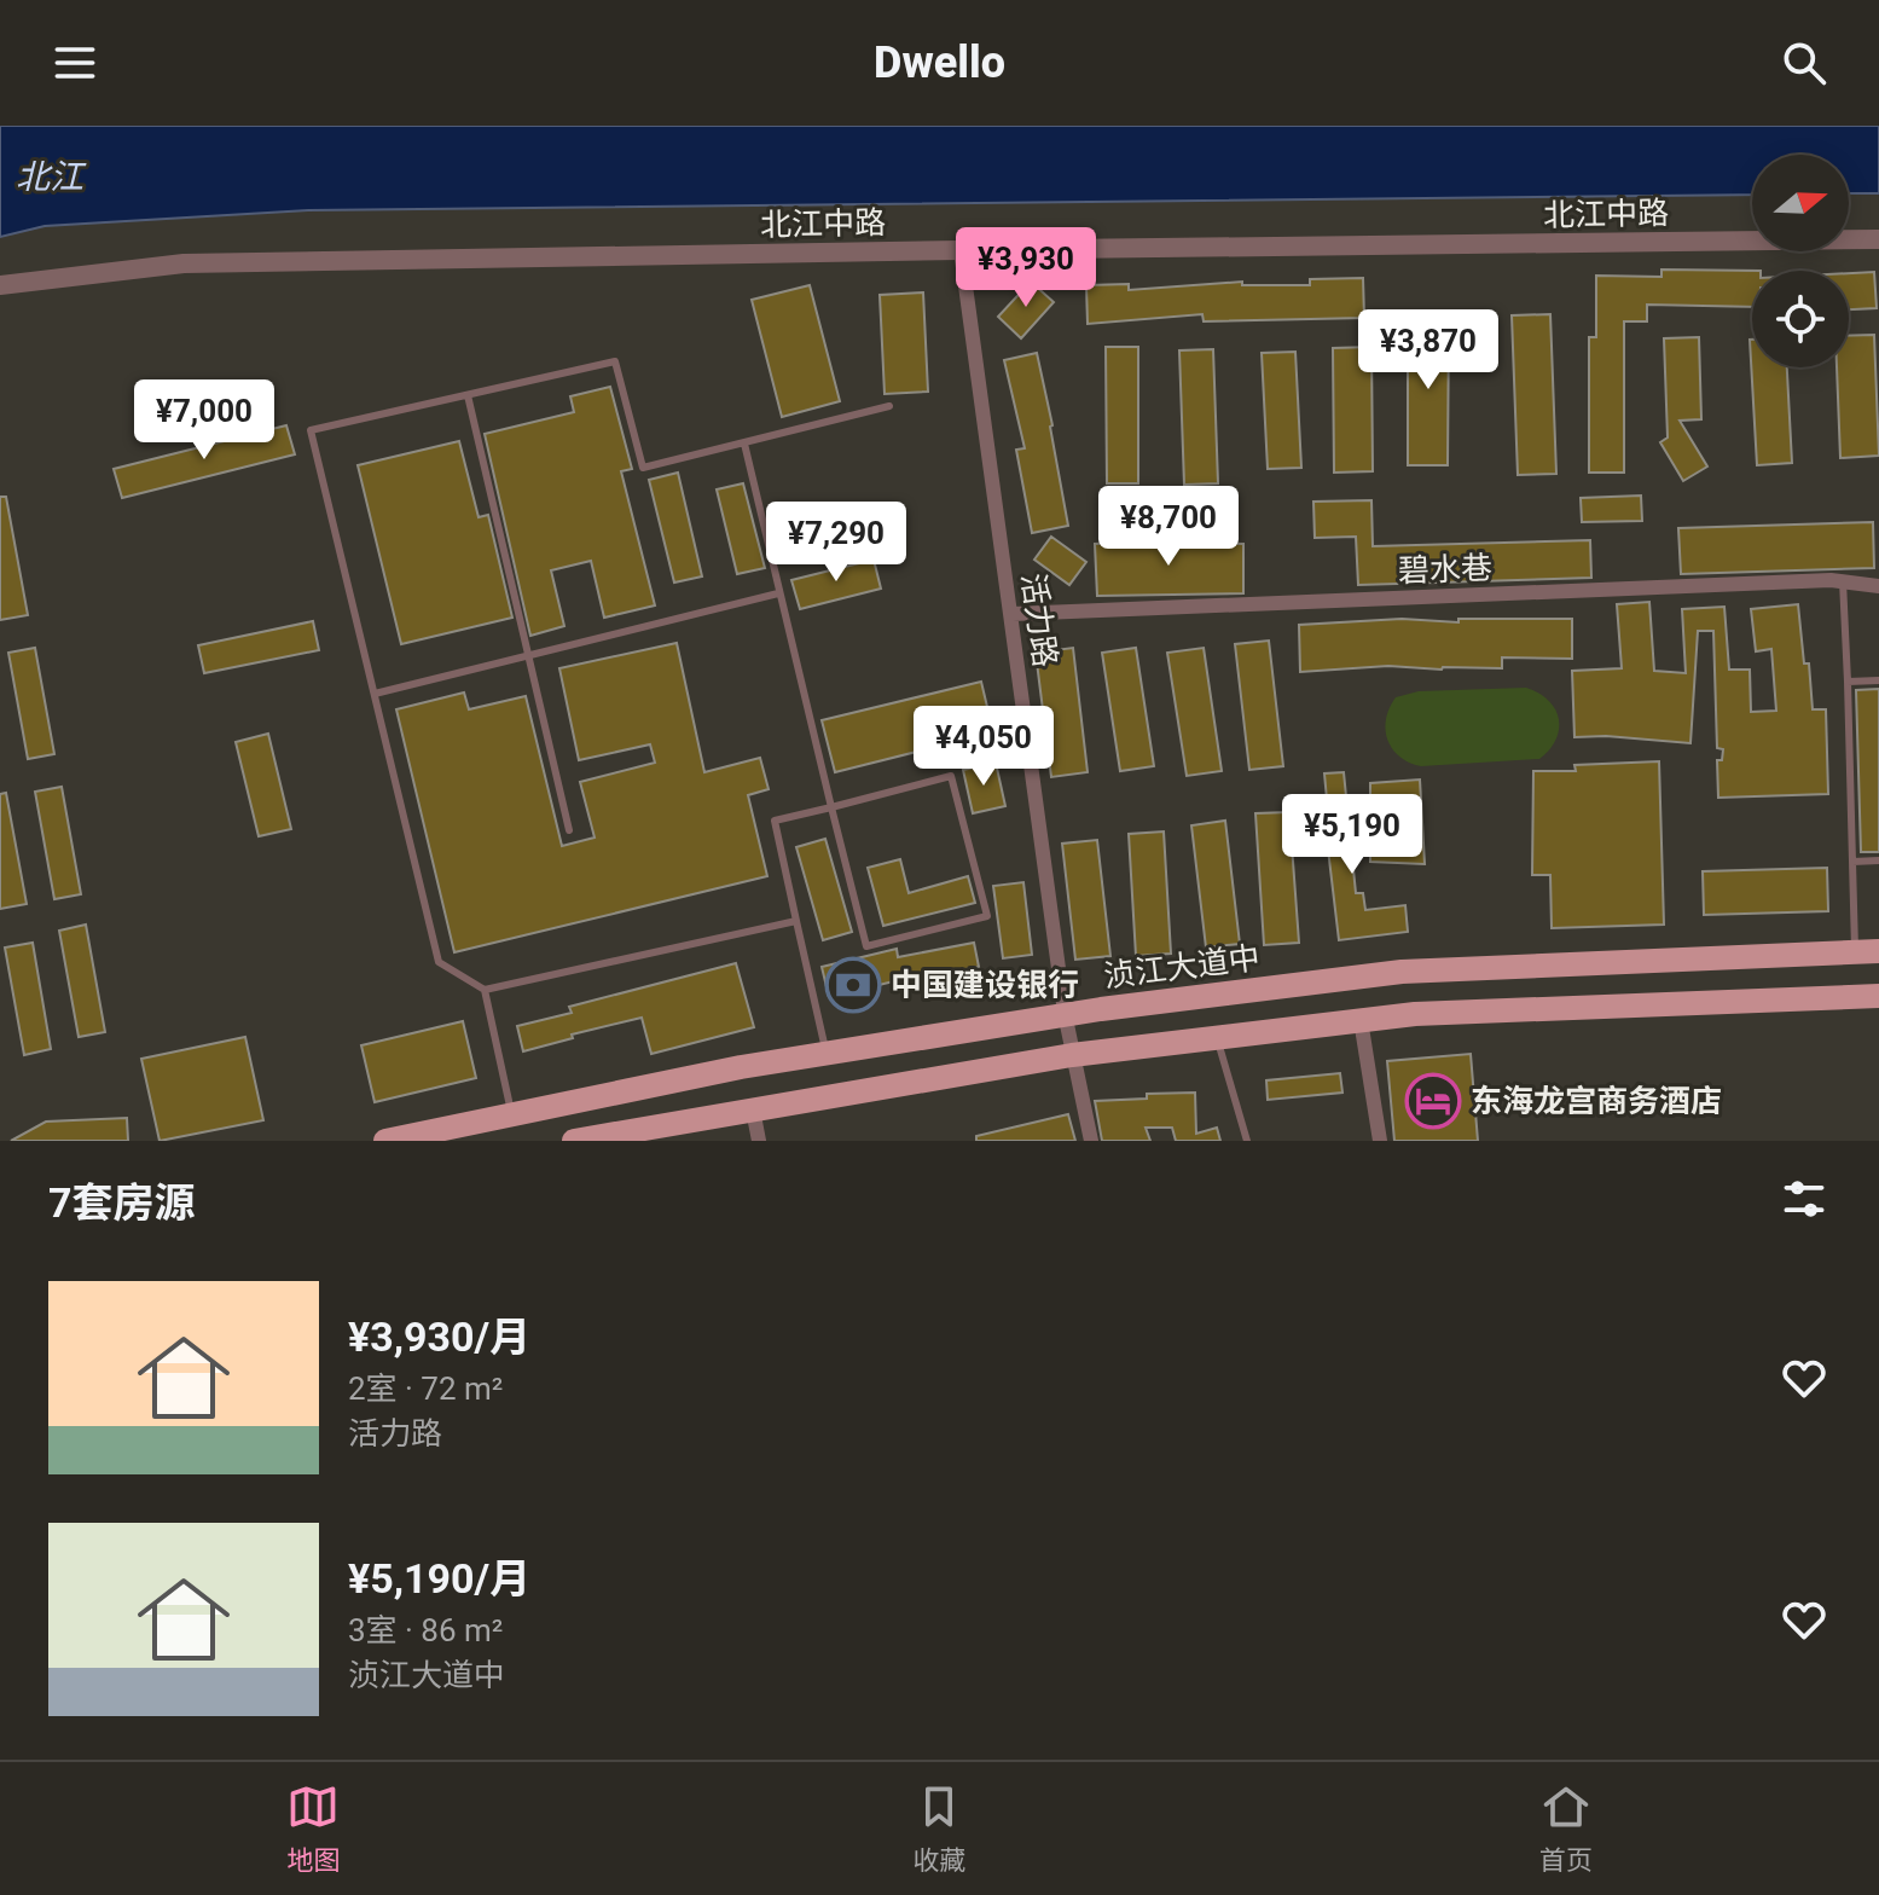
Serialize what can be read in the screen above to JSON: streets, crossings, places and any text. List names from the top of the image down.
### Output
{
  "streets": {
    "main road": ["浈江大道中"],
    "street": ["北江中路", "碧水巷", "活力路"]
  },
  "crossings": [
    ["北江中路", "活力路"],
    ["碧水巷", "活力路"],
    ["活力路", "浈江大道中"]
  ],
  "water": ["北江"],
  "places": {
    "bank": ["中国建设银行"],
    "hotel": ["东海龙宫商务酒店"]
  },
  "north": "right",
  "page": {
    "header": "Dwello",
    "price": [
      "¥3,930",
      "¥3,870",
      "¥7,000",
      "¥8,700",
      "¥7,290",
      "¥4,050",
      "¥5,190"
    ],
    "heading": "7套房源",
    "list": [
      {
        "name": "¥3,930/月",
        "note": "2室 · 72 m² · 活力路"
      },
      {
        "name": "¥5,190/月",
        "note": "3室 · 86 m² · 浈江大道中"
      }
    ],
    "tabs": ["地图", "收藏", "首页"]
  }
}
